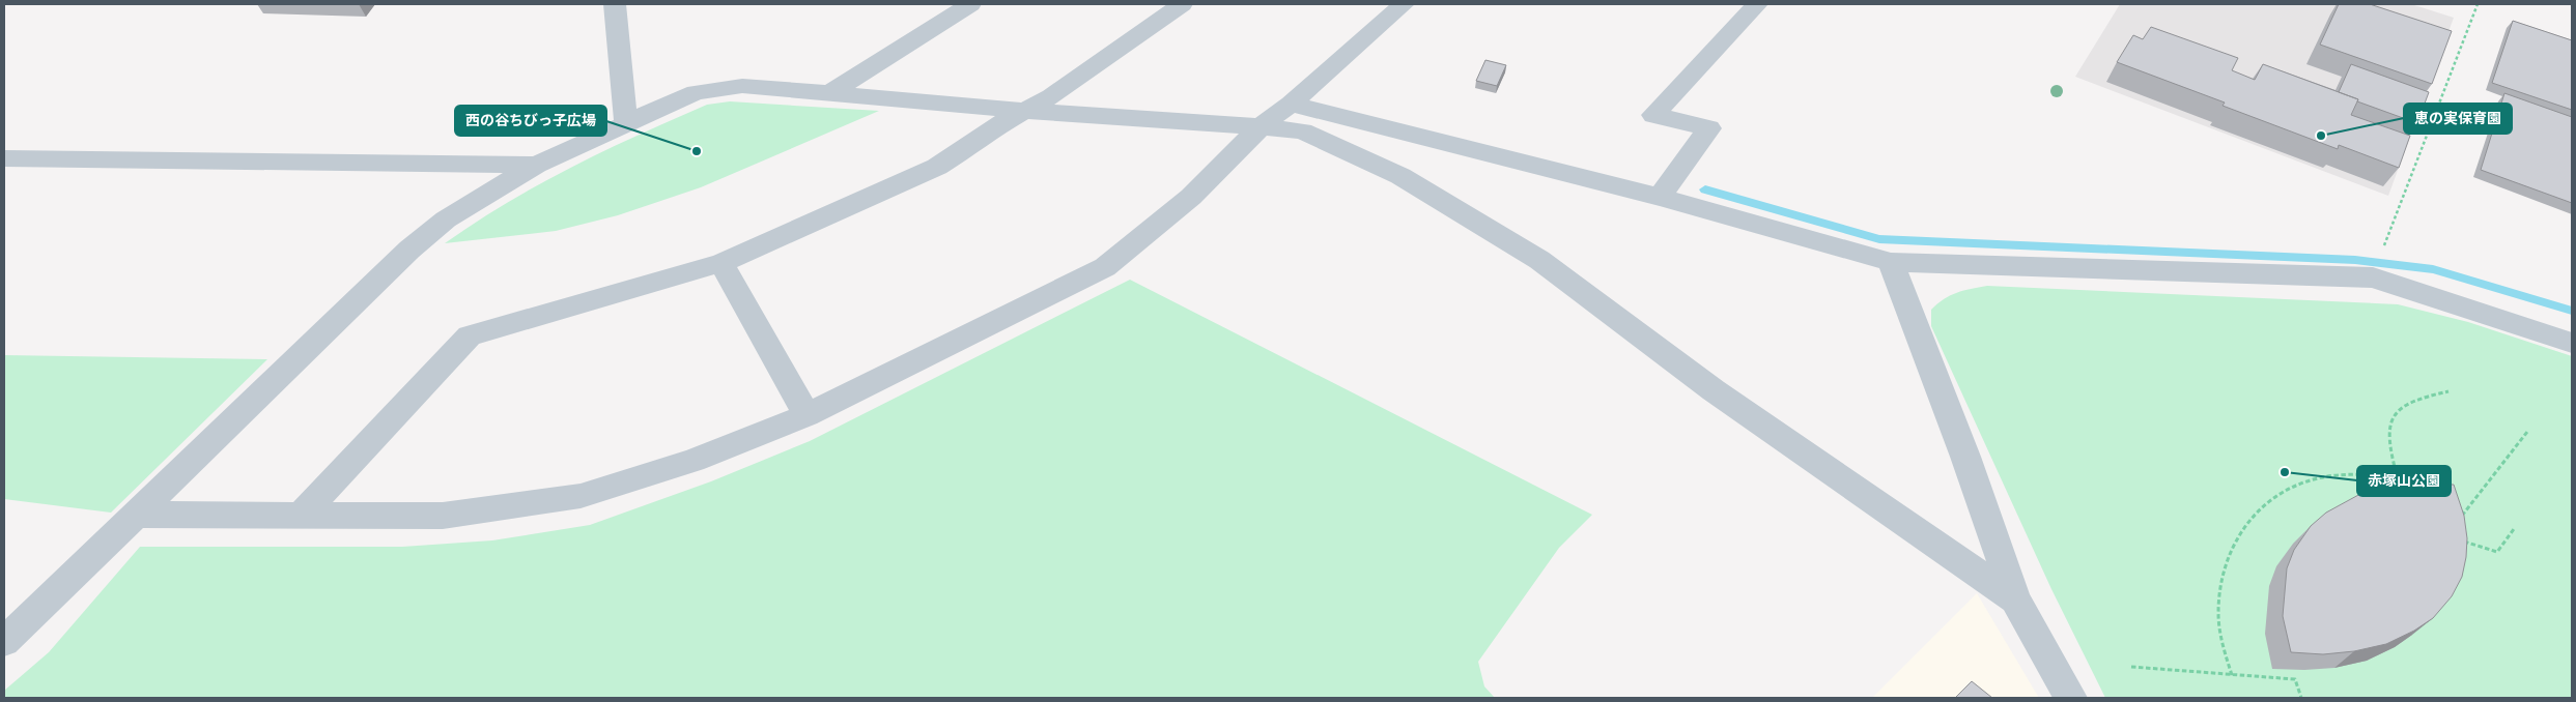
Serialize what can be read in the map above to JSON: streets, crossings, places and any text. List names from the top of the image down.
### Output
{
  "places": ["恵の実保育園", "西の谷ちびっ子広場", "赤塚山公園"]
}
